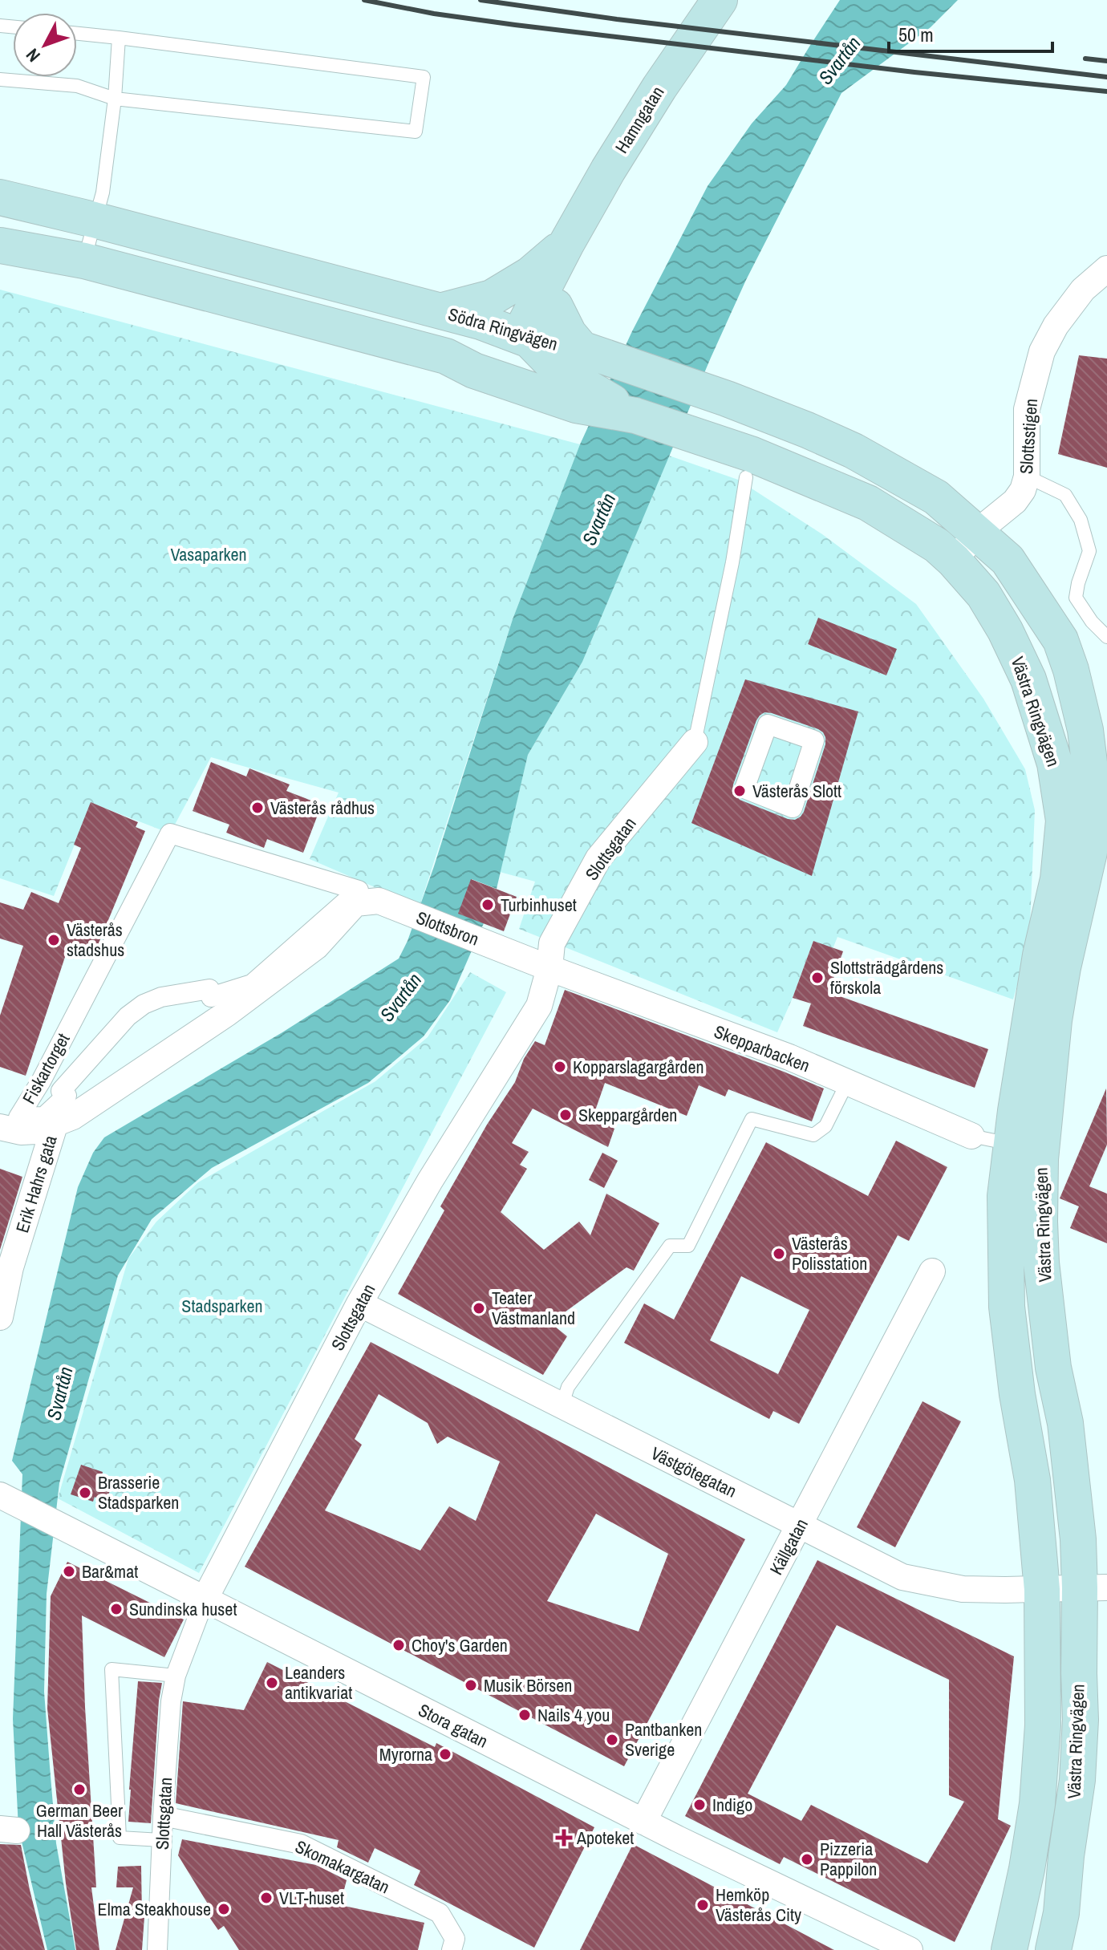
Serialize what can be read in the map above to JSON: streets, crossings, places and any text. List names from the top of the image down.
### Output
{
  "streets": {
    "main road": ["Hamngatan", "Södra Ringvägen", "Västra Ringvägen"],
    "street": [
      "Slottsstigen",
      "Slottsgatan",
      "Slottsbron",
      "Skepparbacken",
      "Fiskartorget",
      "Erik Hahrs gata",
      "Västgötegatan",
      "Källgatan",
      "Stora gatan",
      "Skomakargatan"
    ]
  },
  "crossings": [
    ["Hamngatan", "Södra Ringvägen"],
    ["Södra Ringvägen", "Slottsstigen"],
    ["Södra Ringvägen", "Västra Ringvägen"],
    ["Slottsstigen", "Västra Ringvägen"],
    ["Västra Ringvägen", "Västgötegatan"],
    ["Slottsgatan", "Slottsbron"],
    ["Slottsgatan", "Skepparbacken"],
    ["Slottsgatan", "Västgötegatan"],
    ["Slottsgatan", "Stora gatan"],
    ["Slottsgatan", "Skomakargatan"],
    ["Slottsbron", "Skepparbacken"],
    ["Slottsbron", "Fiskartorget"],
    ["Fiskartorget", "Erik Hahrs gata"],
    ["Västgötegatan", "Källgatan"],
    ["Källgatan", "Stora gatan"]
  ],
  "water": ["Svartån"],
  "parks": ["Vasaparken", "Stadsparken"],
  "places": {
    "other": [
      "Västerås Slott",
      "Västerås rådhus",
      "Turbinhuset",
      "Västerås stadshus",
      "Slottsträdgårdens förskola",
      "Kopparslagargården",
      "Skeppargården",
      "Västerås Polisstation",
      "Teater Västmanland",
      "Brasserie Stadsparken",
      "Bar&mat",
      "Sundinska huset",
      "Choy's Garden",
      "Leanders antikvariat",
      "Musik Börsen",
      "Nails 4 you",
      "Pantbanken Sverige",
      "Myrorna",
      "German Beer Hall Västerås",
      "Indigo",
      "Pizzeria Pappilon",
      "VLT-huset",
      "Hemköp Västerås City",
      "Elma Steakhouse"
    ],
    "health": ["Apoteket"]
  },
  "scale_bar": "50 m",
  "north": "bottom left"
}
